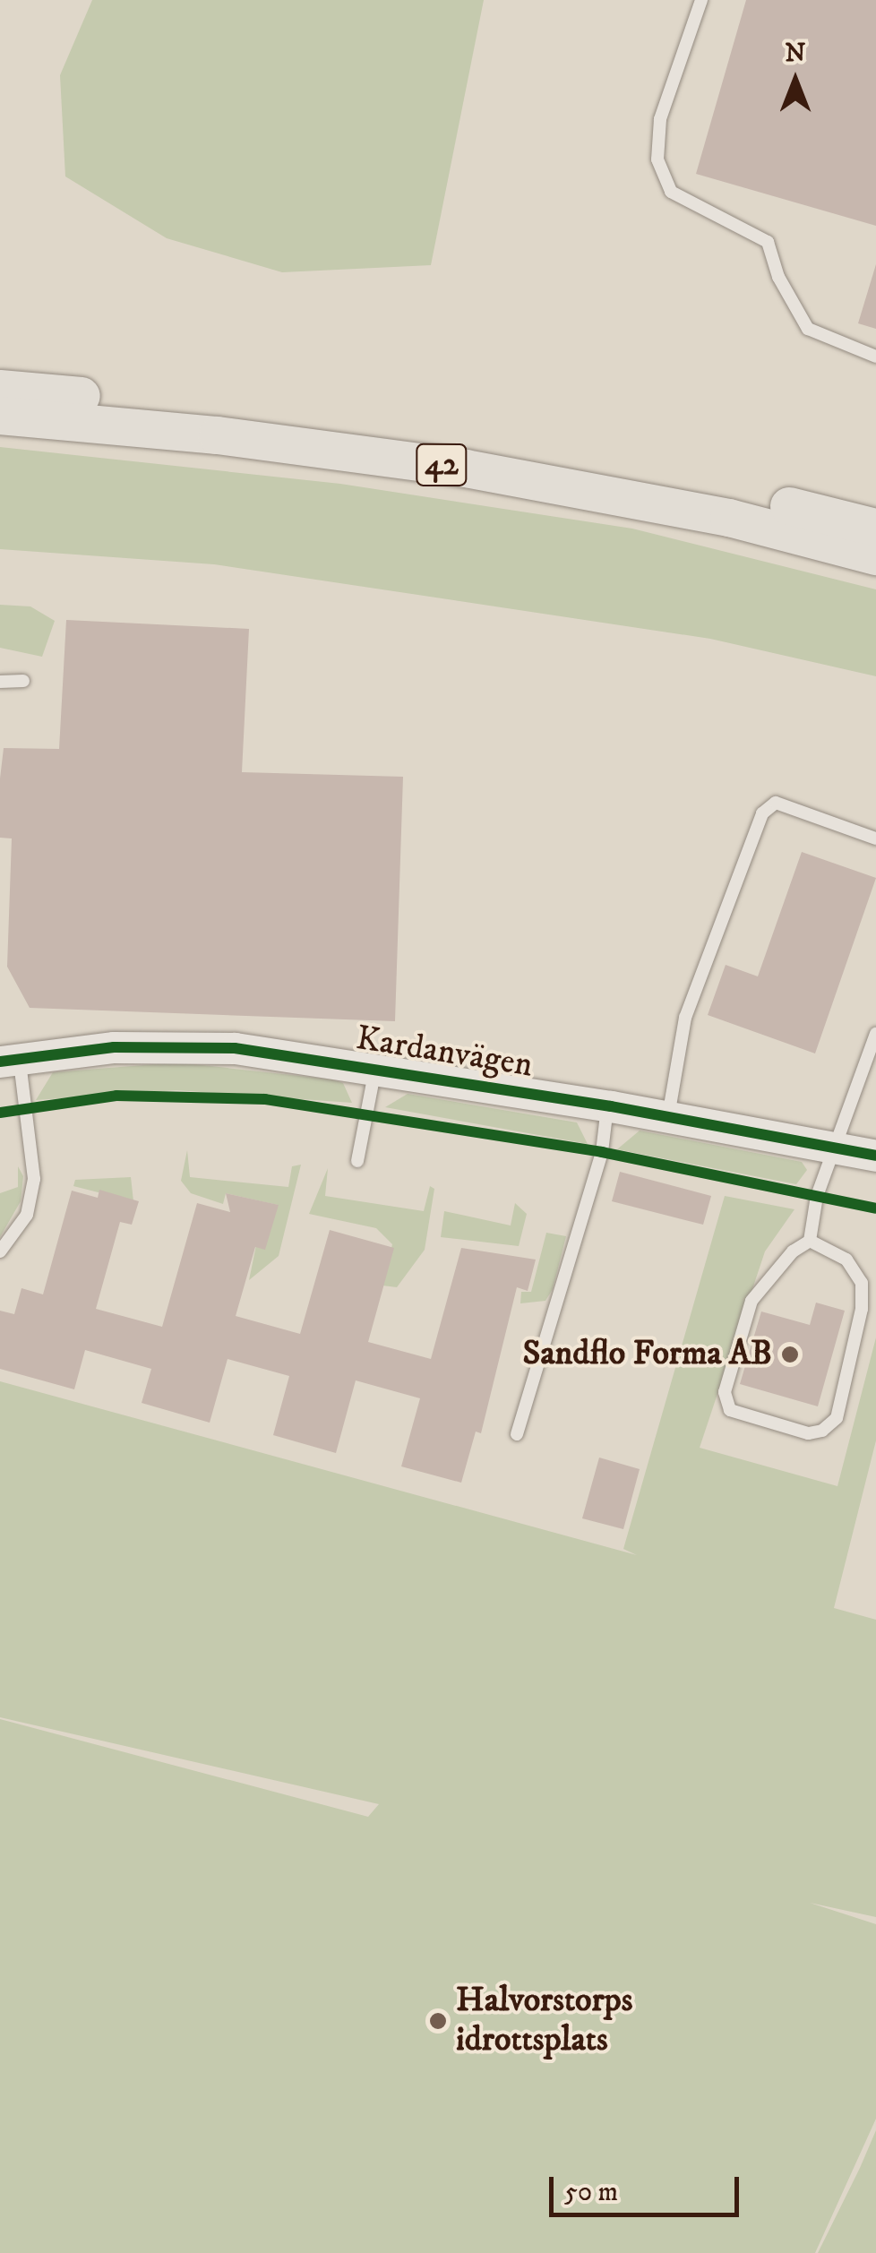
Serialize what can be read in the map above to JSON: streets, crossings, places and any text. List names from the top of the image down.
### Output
{
  "streets": {
    "main road": ["42"],
    "street": ["Kardanvägen"]
  },
  "places": ["Sandflo Forma AB", "Halvorstorps idrottsplats"],
  "scale_bar": "50 m",
  "north": "top"
}
